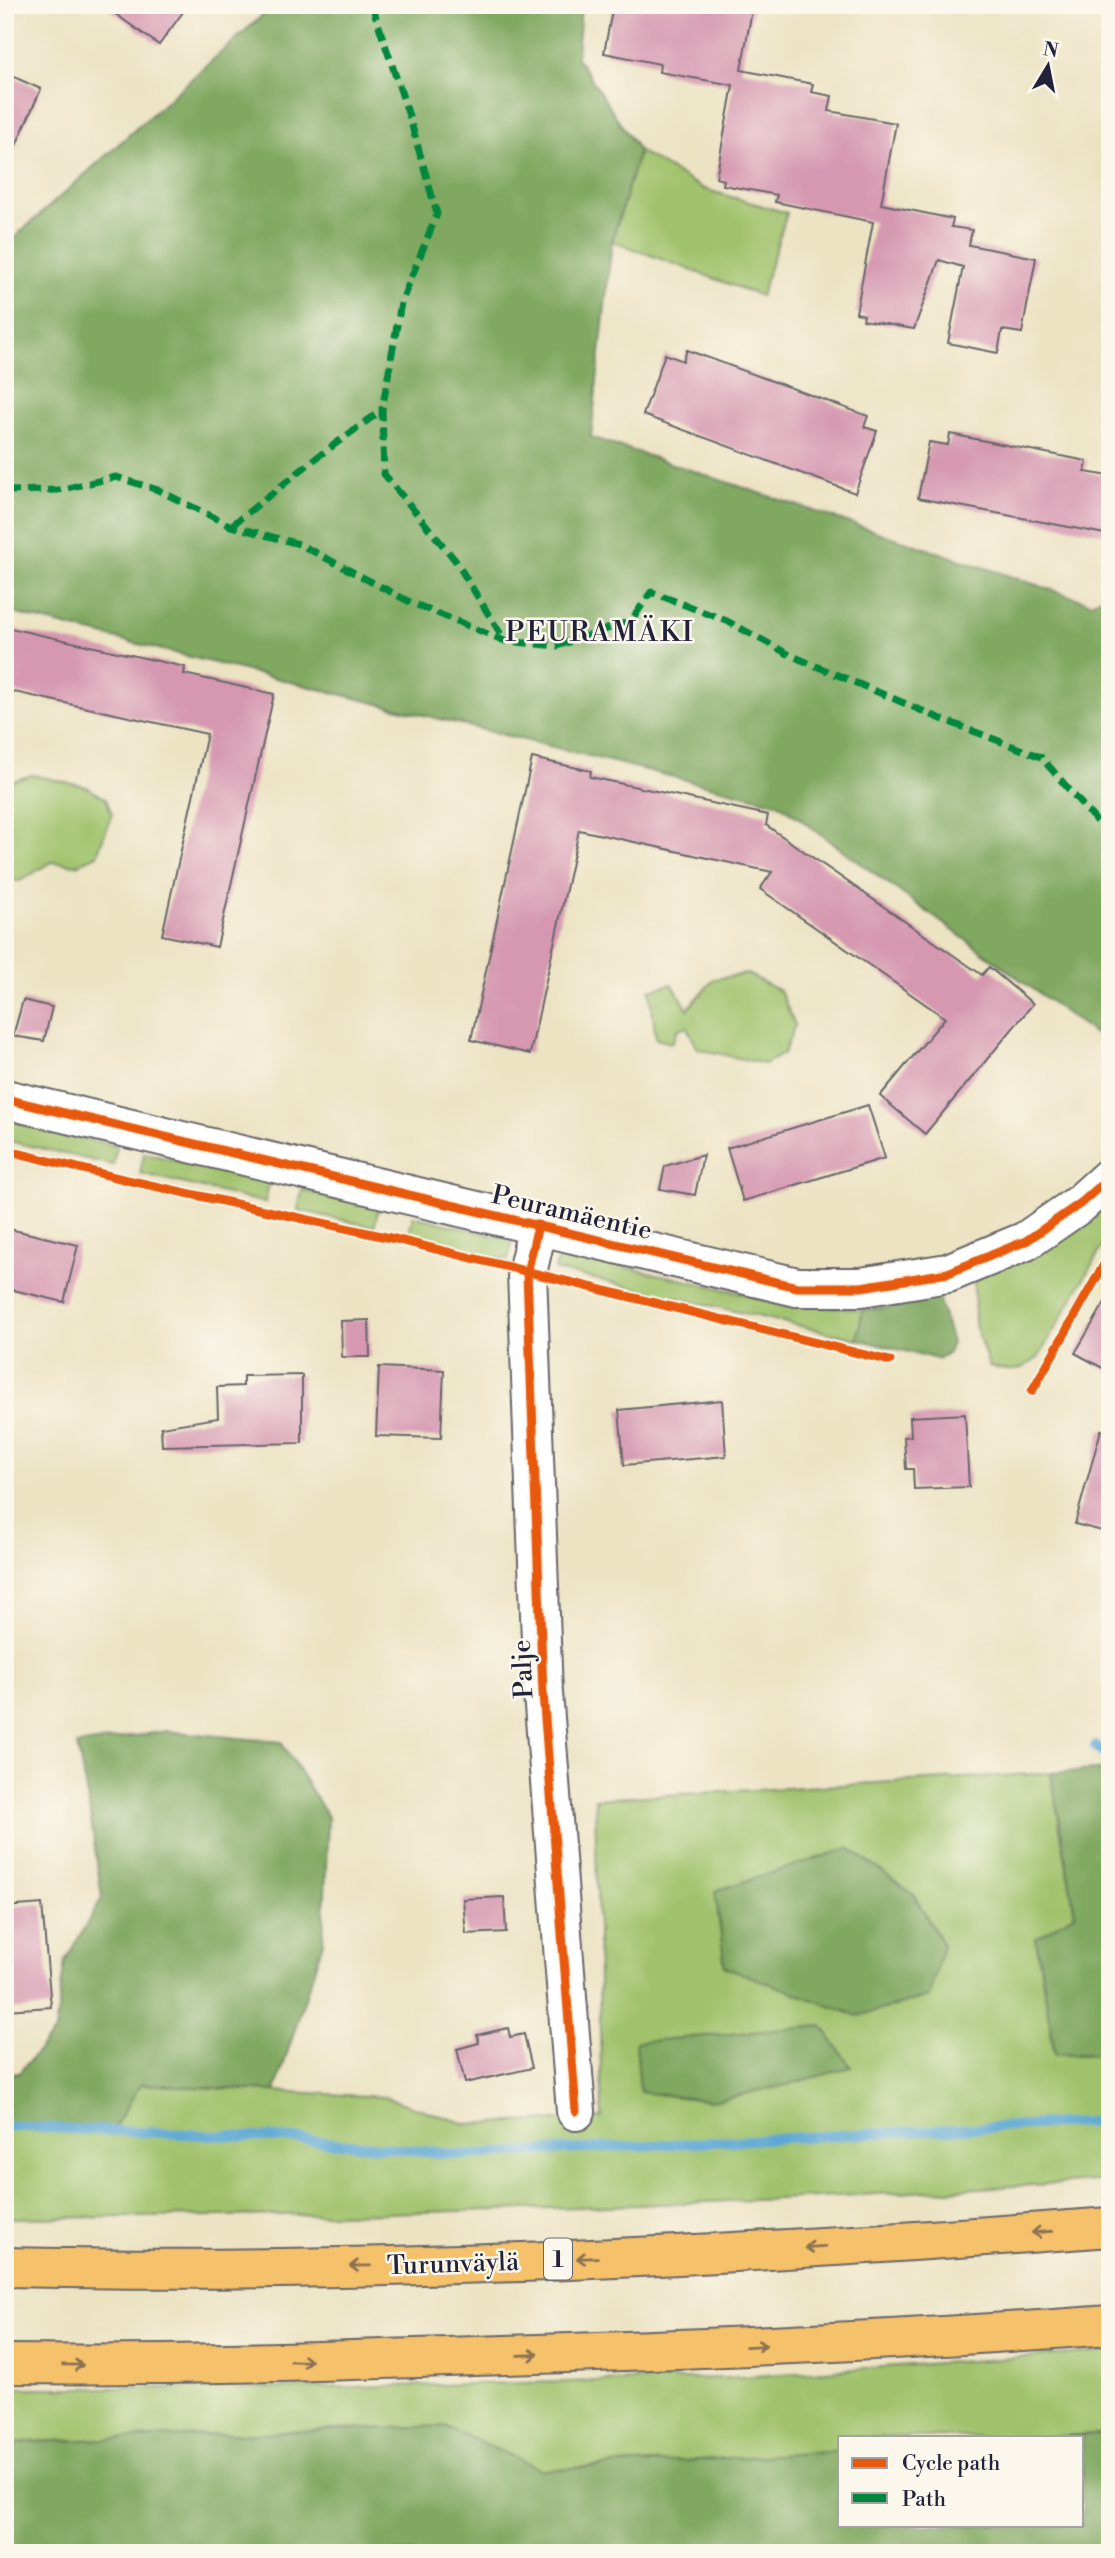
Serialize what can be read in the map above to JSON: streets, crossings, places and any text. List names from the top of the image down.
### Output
{
  "streets": {
    "highway": ["1", "Turunväylä"],
    "street": ["Peuramäentie", "Palje"]
  },
  "crossings": [
    ["Peuramäentie", "Palje"]
  ],
  "districts": ["PEURAMÄKI"],
  "legend": ["Cycle path", "Path"],
  "north": "top"
}
